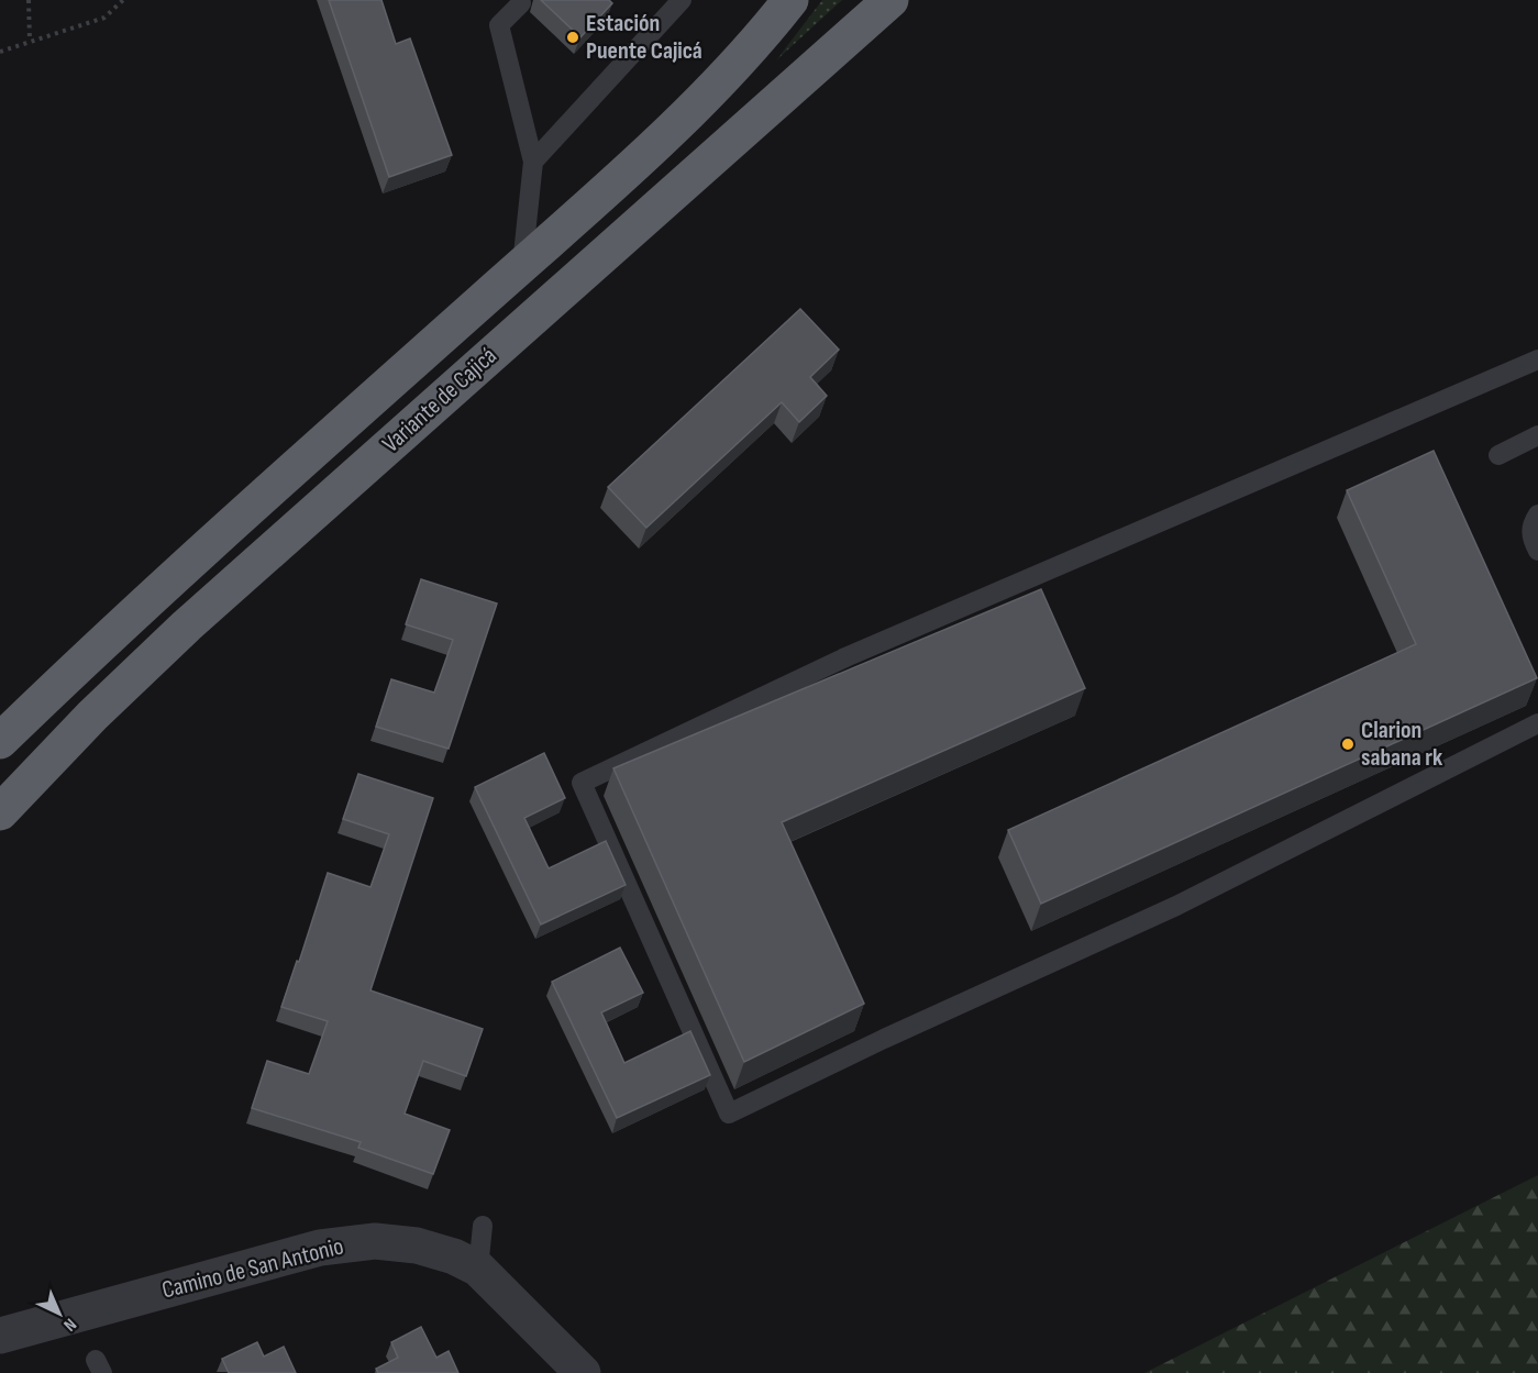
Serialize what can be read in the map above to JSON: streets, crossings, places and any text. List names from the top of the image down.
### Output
{
  "streets": {
    "highway": ["Variante de Cajicá"],
    "street": ["Camino de San Antonio"]
  },
  "places": ["Estación Puente Cajicá", "Clarion sabana rk"],
  "north": "bottom right"
}
